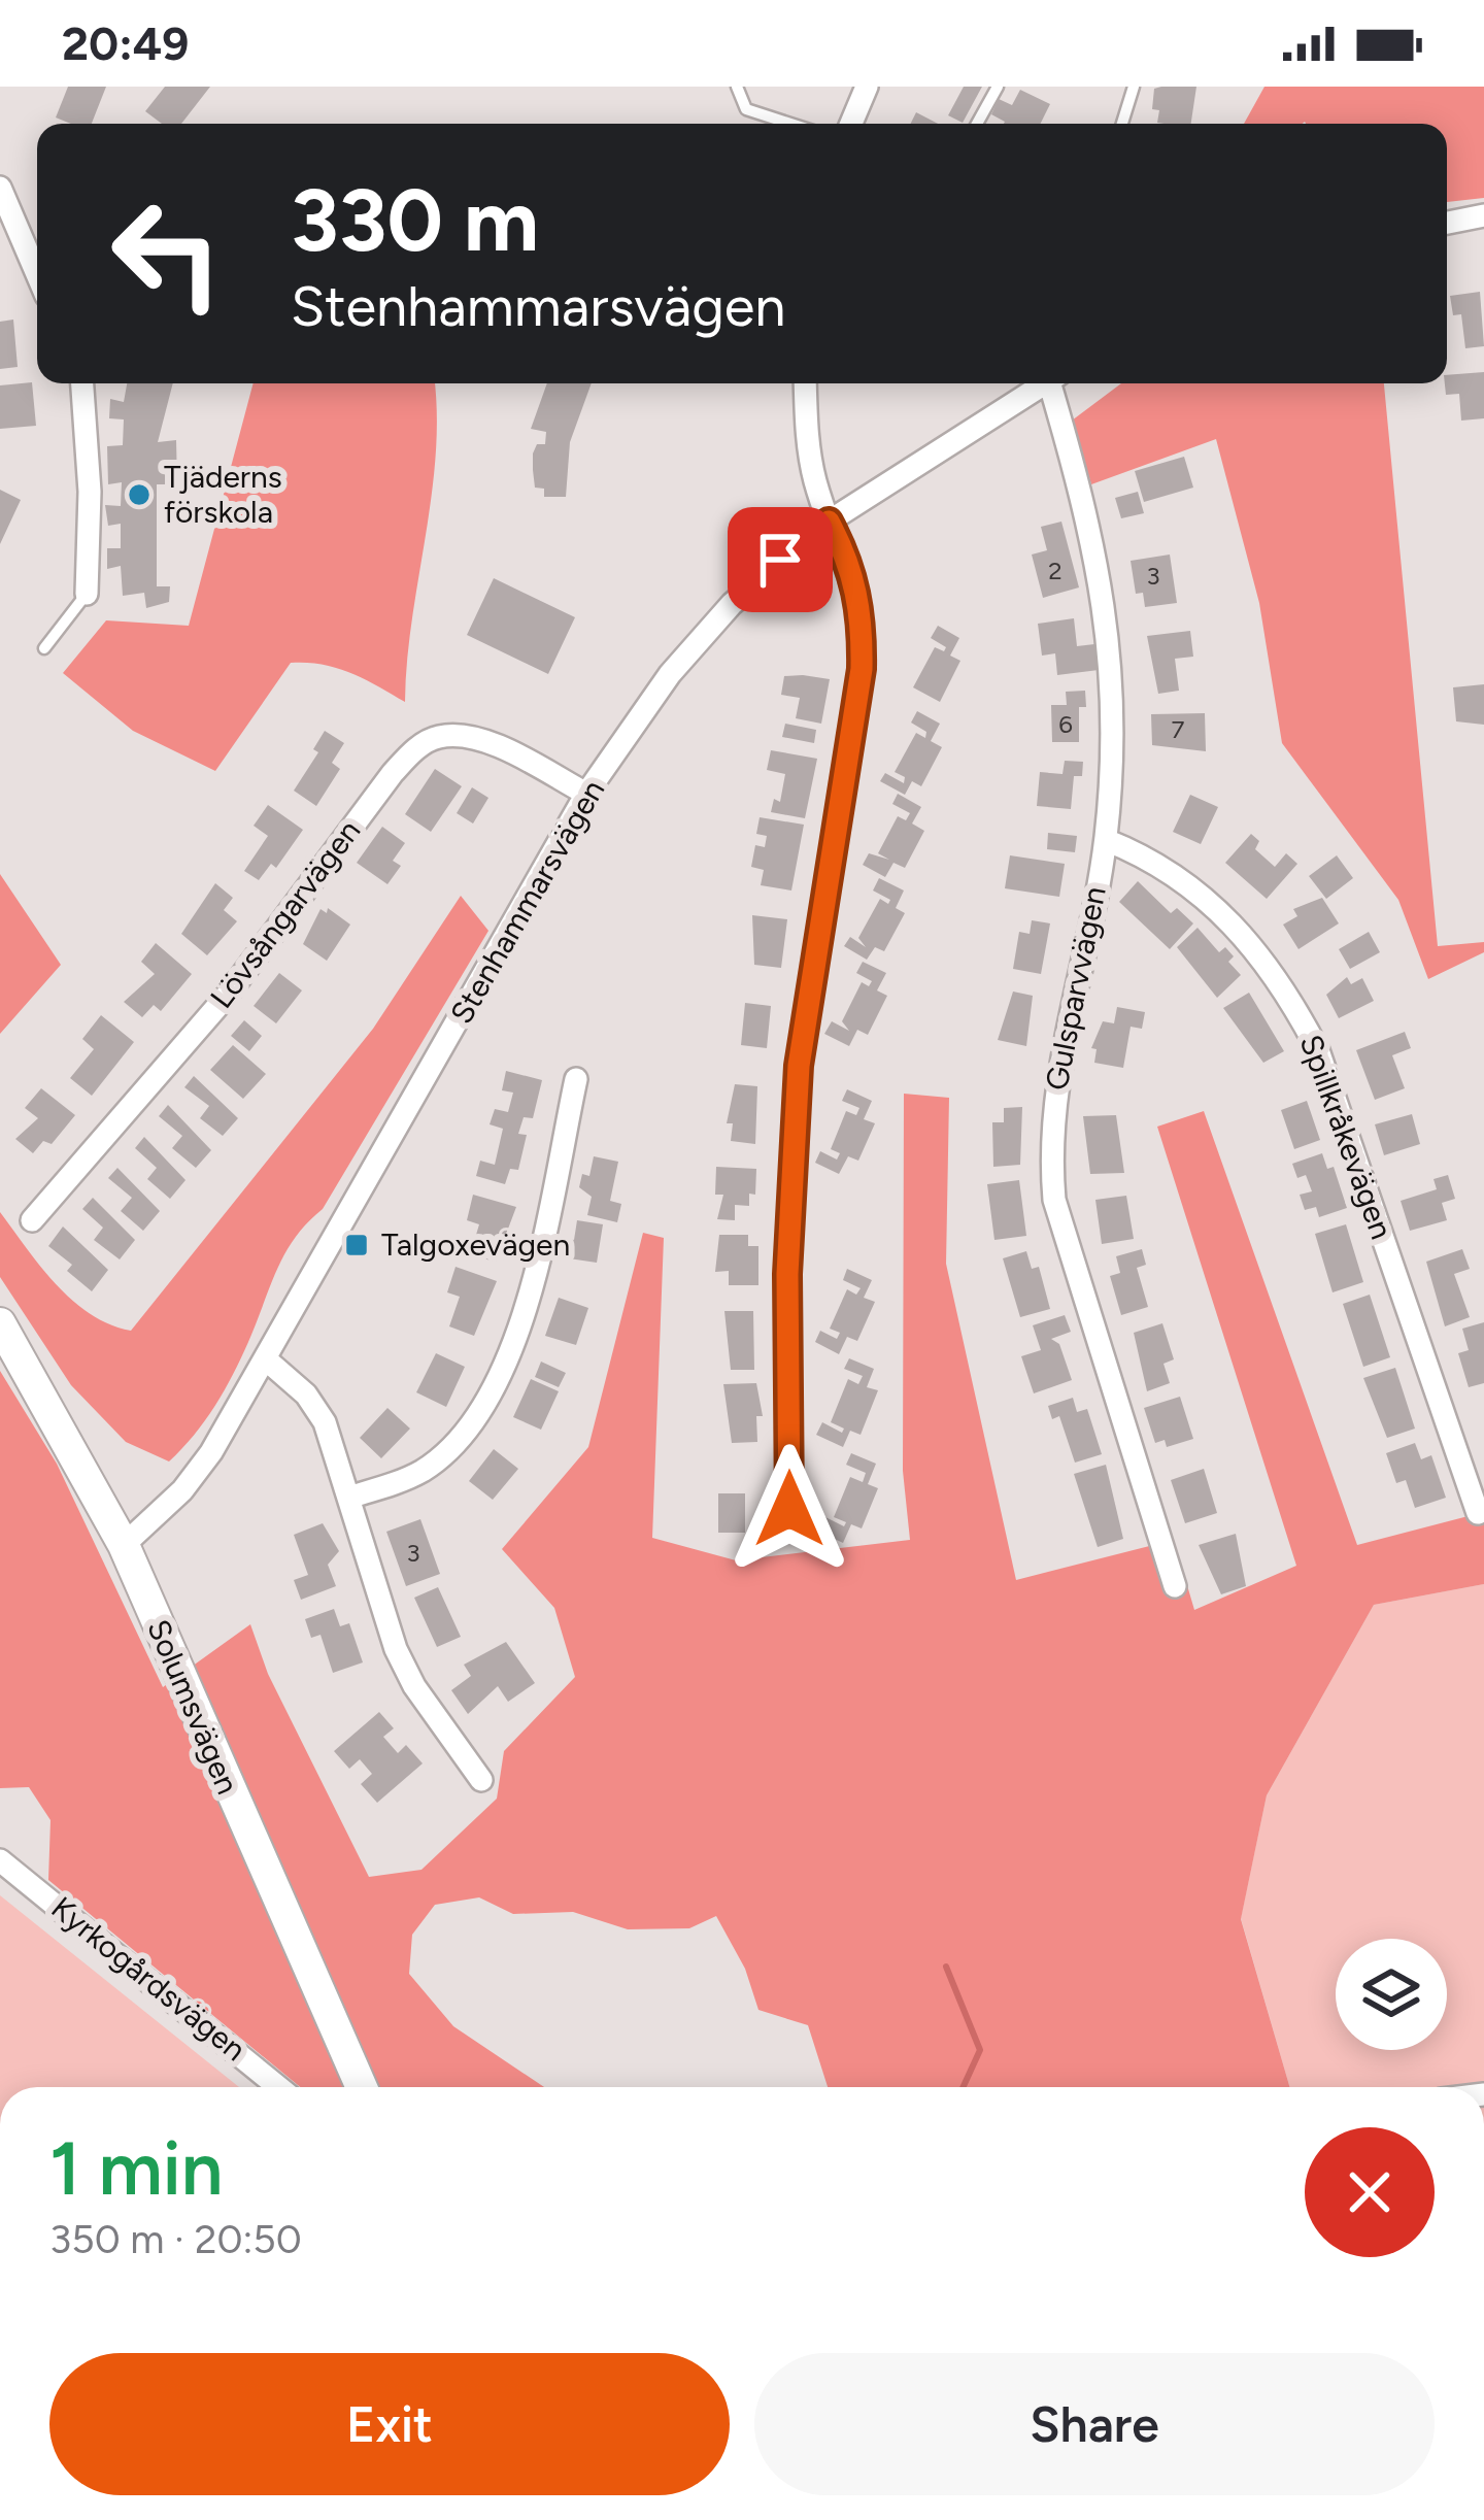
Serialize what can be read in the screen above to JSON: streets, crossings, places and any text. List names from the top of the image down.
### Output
{
  "streets": {
    "main road": ["Solumsvägen"],
    "street": [
      "Stenhammarsvägen",
      "Lövsångarvägen",
      "Gulsparvvägen",
      "Spillkråkevägen",
      "Kyrkogårdsvägen"
    ]
  },
  "crossings": [
    ["Stenhammarsvägen", "Lövsångarvägen"],
    ["Stenhammarsvägen", "Solumsvägen"],
    ["Gulsparvvägen", "Spillkråkevägen"]
  ],
  "places": {
    "other": ["Tjäderns förskola"],
    "transit": ["Talgoxevägen"]
  },
  "house_numbers": [
    "2",
    "3",
    "6",
    "7",
    "3"
  ],
  "page": {
    "status": "20:49",
    "turn": ["330 m", "Stenhammarsvägen"],
    "heading": ["1 min", "350 m · 20:50"],
    "buttons": ["Exit", "Share"]
  }
}
